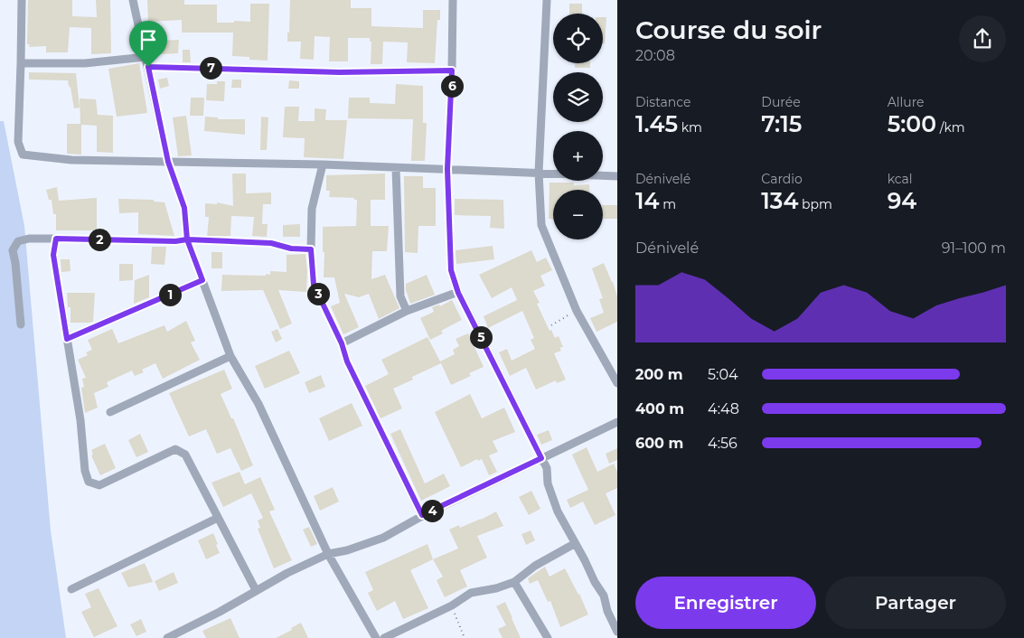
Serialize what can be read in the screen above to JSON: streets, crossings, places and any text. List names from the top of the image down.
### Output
{
  "page": {
    "heading": ["Course du soir", "20:08"],
    "map_buttons": ["+", "−"],
    "pins": [
      "7",
      "6",
      "2",
      "3",
      "1",
      "5",
      "4"
    ],
    "stats": [
      ["Distance", "1.45 km"],
      ["Durée", "7:15"],
      ["Allure", "5:00 /km"],
      ["Dénivelé", "14 m"],
      ["Cardio", "134 bpm"],
      ["kcal", "94"]
    ],
    "chart": ["Dénivelé", "91–100 m"],
    "list": [
      {
        "name": "200 m",
        "note": "5:04"
      },
      {
        "name": "400 m",
        "note": "4:48"
      },
      {
        "name": "600 m",
        "note": "4:56"
      }
    ],
    "buttons": ["Enregistrer", "Partager"]
  }
}
